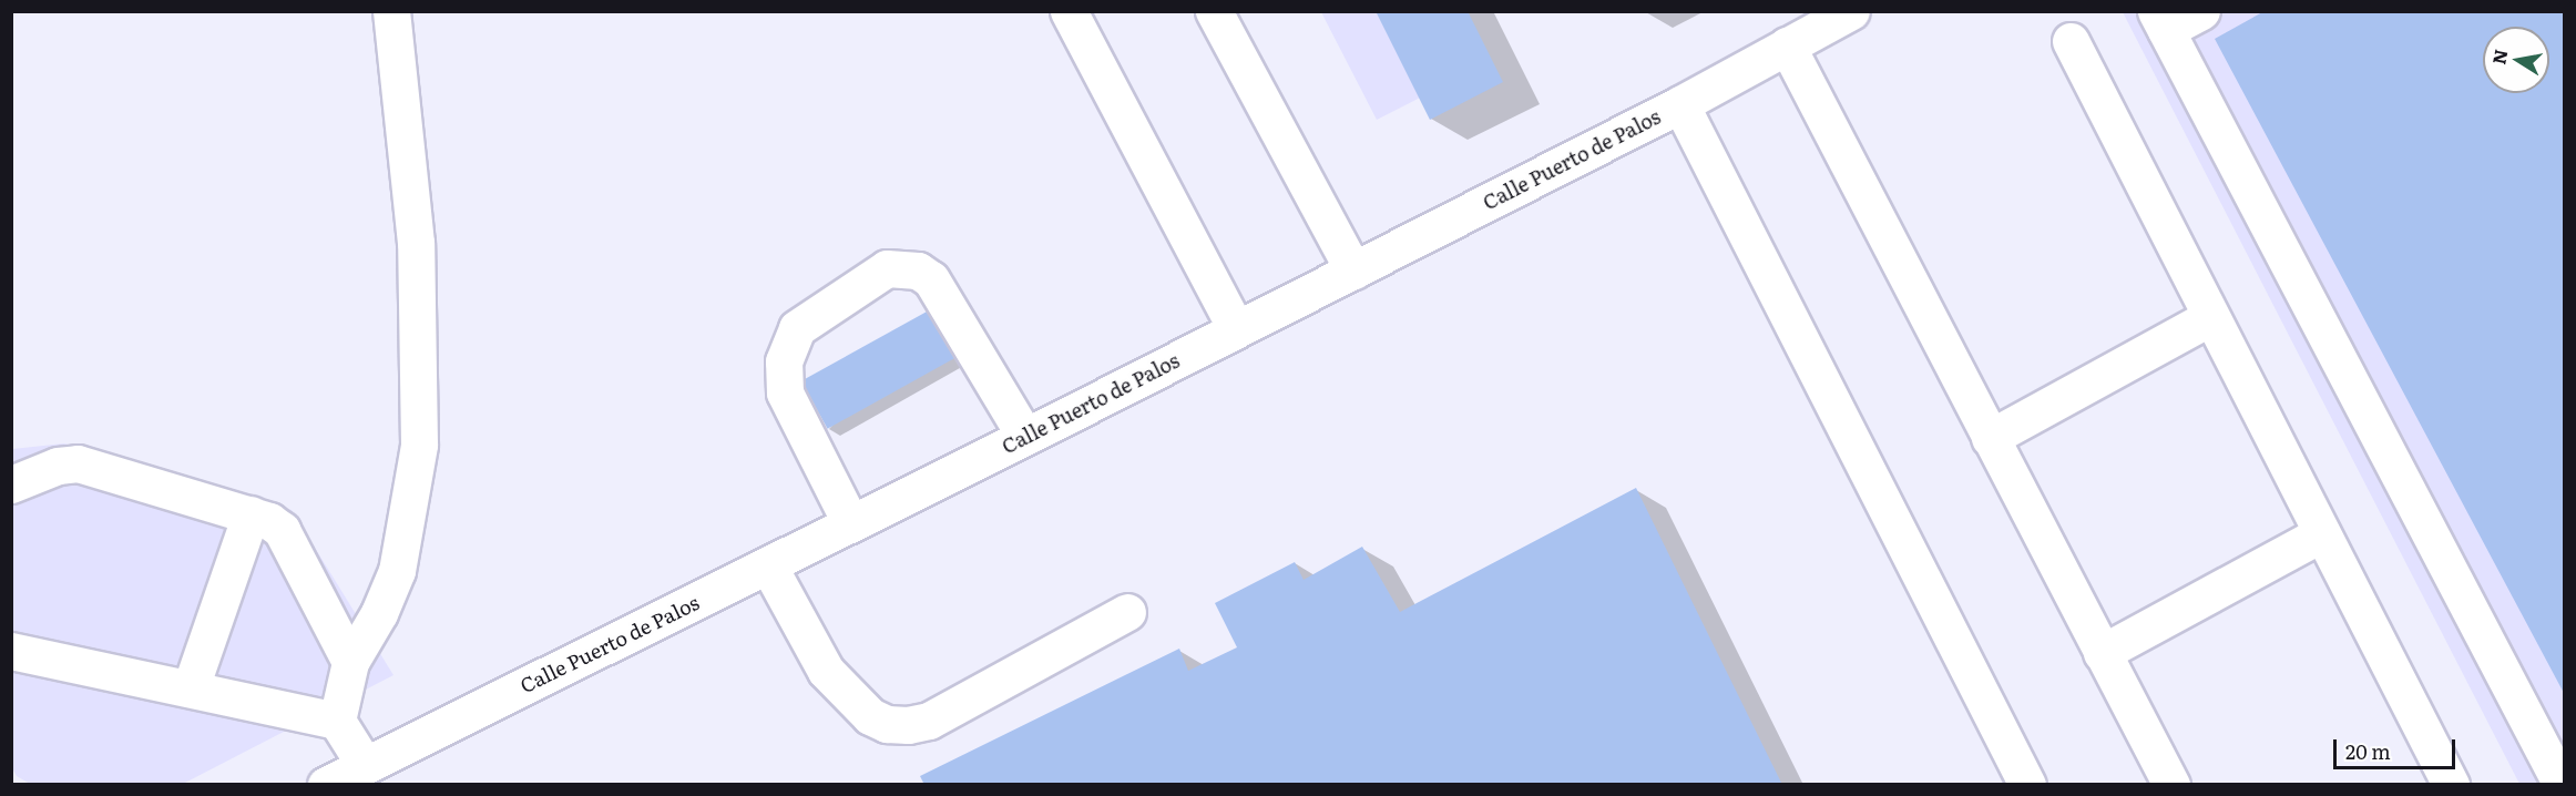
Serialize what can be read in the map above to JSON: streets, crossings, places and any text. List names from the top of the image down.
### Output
{
  "streets": {
    "street": ["Calle Puerto de Palos"]
  },
  "scale_bar": "20 m",
  "north": "left"
}
